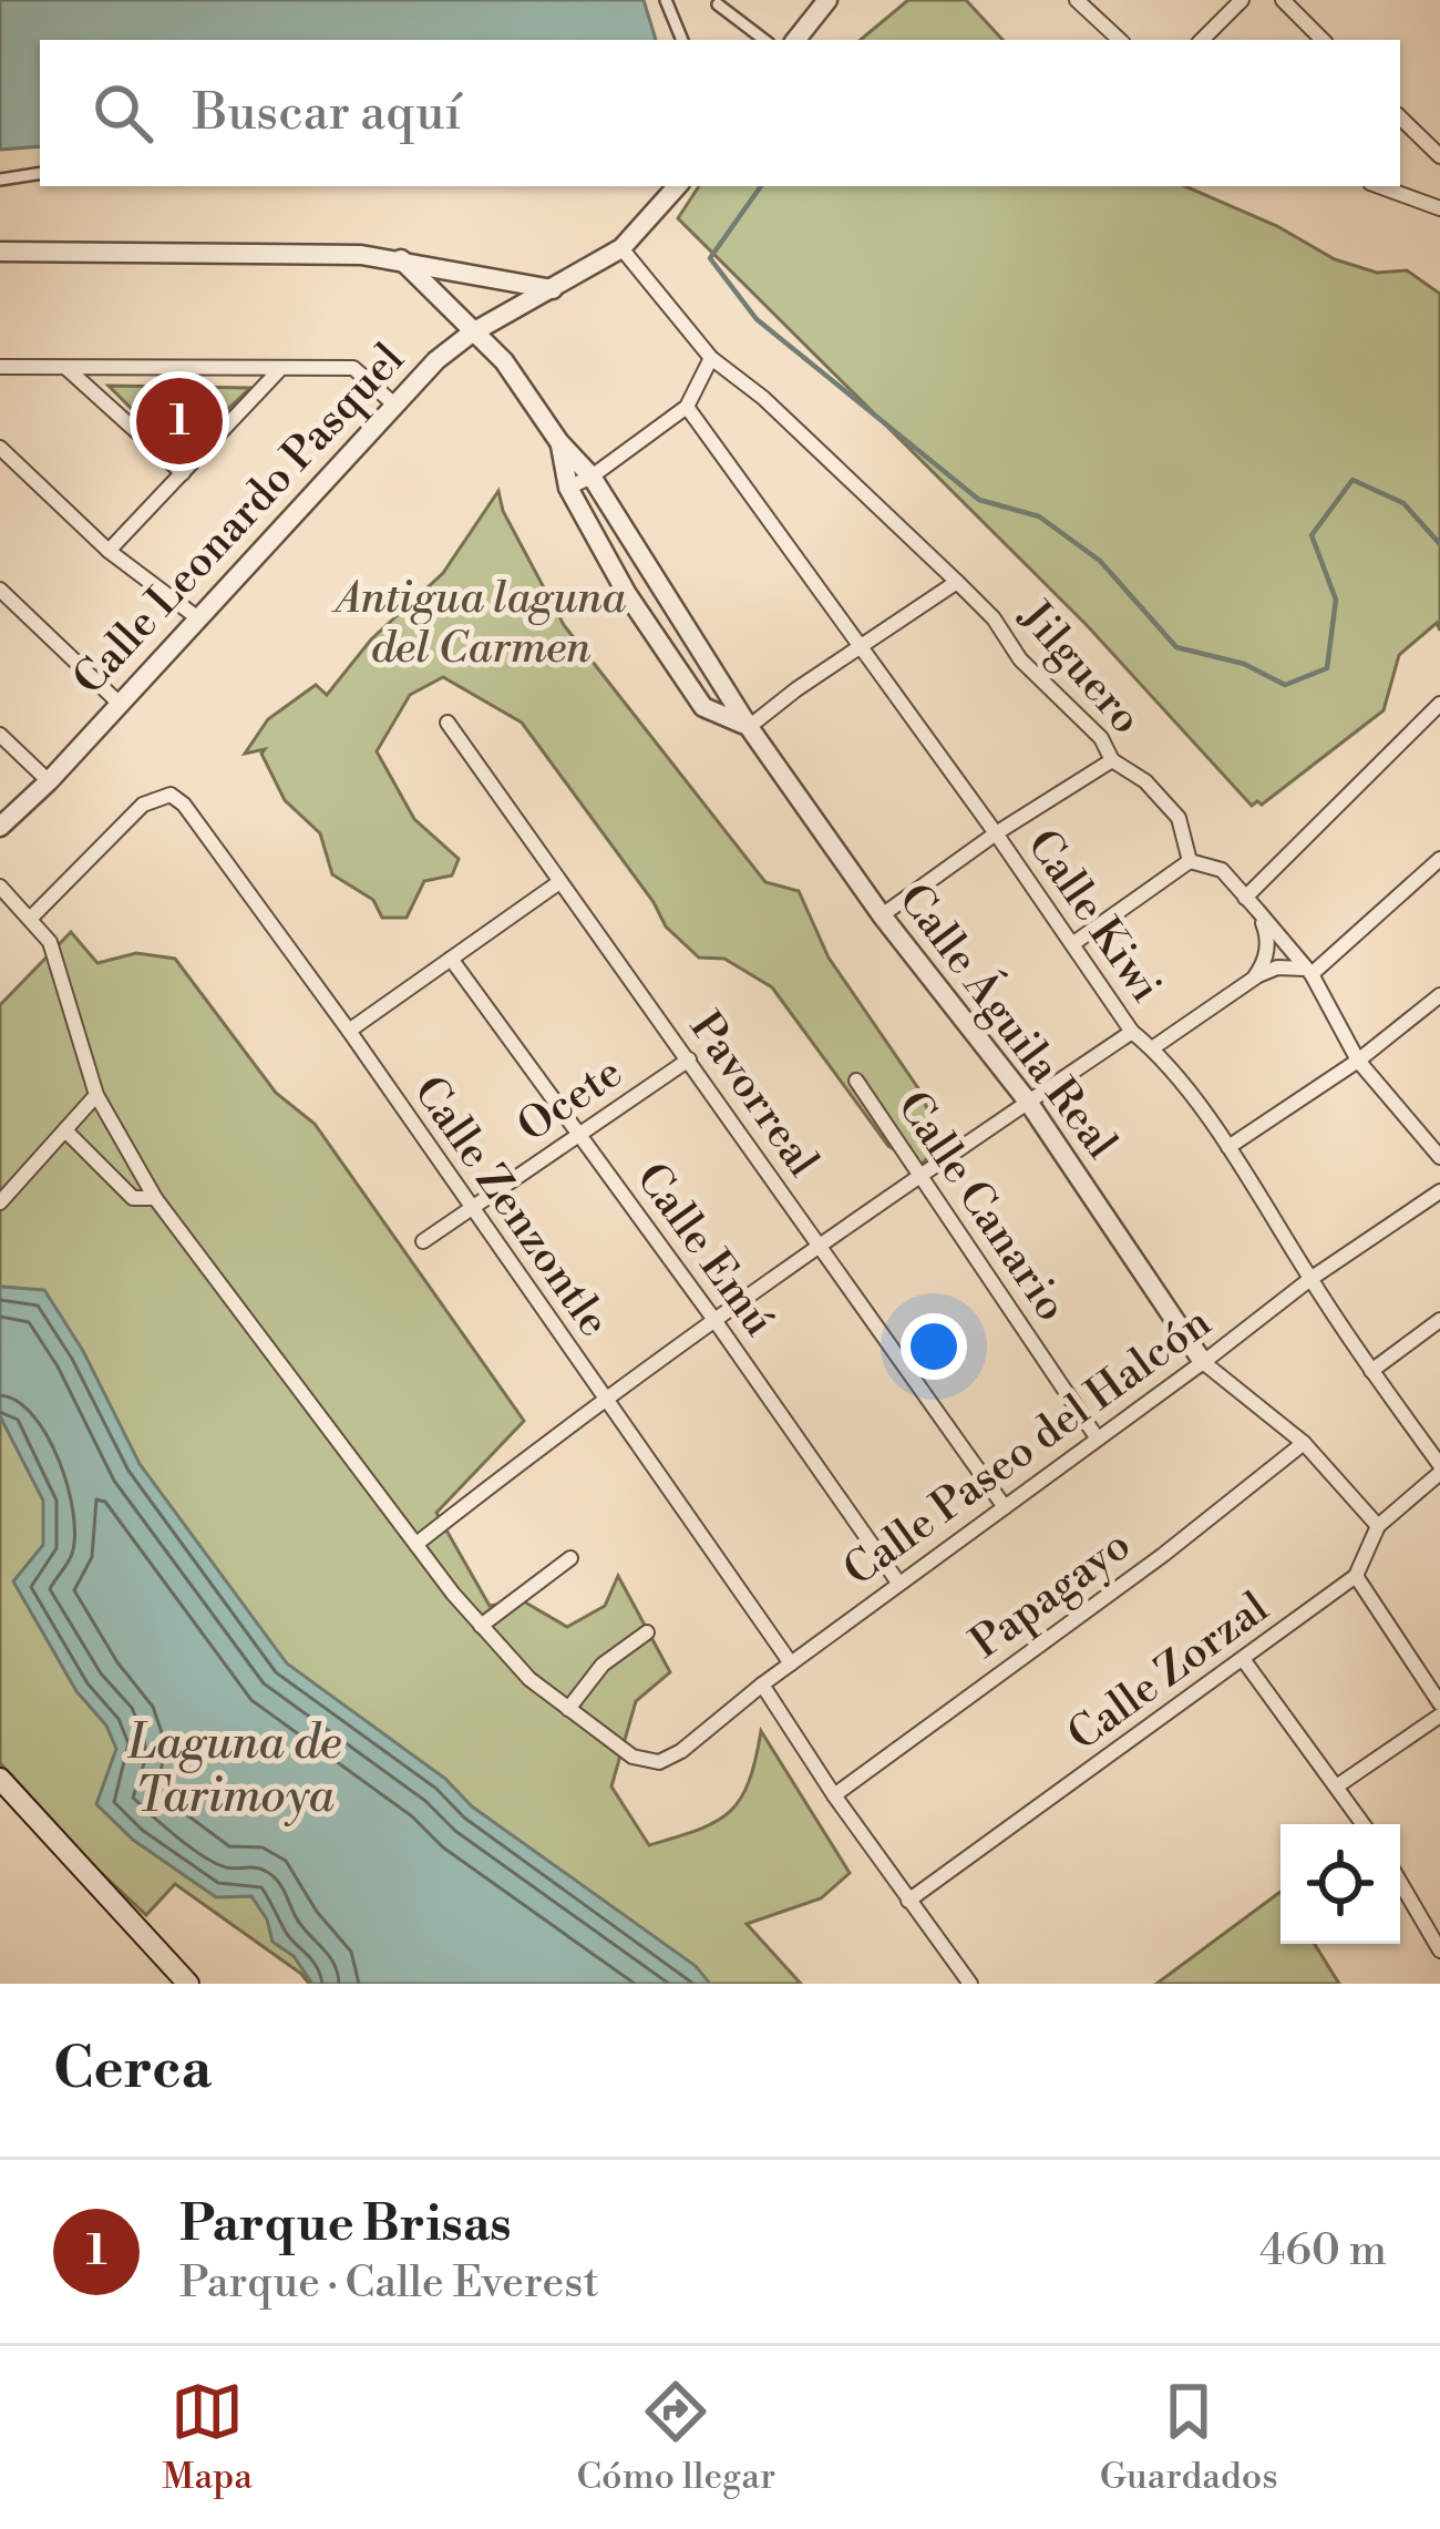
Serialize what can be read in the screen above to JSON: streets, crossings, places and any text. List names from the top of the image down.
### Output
{
  "streets": {
    "street": [
      "Calle Leonardo Pasquel",
      "Jilguero",
      "Calle Kiwi",
      "Calle Águila Real",
      "Pavorreal",
      "Ocete",
      "Calle Zenzontle",
      "Calle Canario",
      "Calle Emú",
      "Calle Paseo del Halcón",
      "Papagayo",
      "Calle Zorzal"
    ]
  },
  "crossings": [
    ["Calle Leonardo Pasquel", "Jilguero"],
    ["Calle Leonardo Pasquel", "Calle Águila Real"],
    ["Calle Kiwi", "Calle Paseo del Halcón"],
    ["Calle Kiwi", "Calle Zorzal"],
    ["Calle Águila Real", "Calle Paseo del Halcón"],
    ["Pavorreal", "Ocete"],
    ["Pavorreal", "Calle Paseo del Halcón"],
    ["Ocete", "Calle Zenzontle"],
    ["Ocete", "Calle Emú"],
    ["Calle Zenzontle", "Calle Paseo del Halcón"],
    ["Calle Canario", "Calle Paseo del Halcón"],
    ["Calle Emú", "Calle Paseo del Halcón"]
  ],
  "water": ["Laguna de Tarimoya"],
  "parks": ["Antigua laguna del Carmen"],
  "page": {
    "search": "Buscar aquí",
    "pins": "1",
    "heading": "Cerca",
    "list": [
      {
        "mark": "1",
        "name": "Parque Brisas",
        "note": "Parque · Calle Everest",
        "value": "460 m"
      }
    ],
    "nav": ["Mapa", "Cómo llegar", "Guardados"]
  }
}
